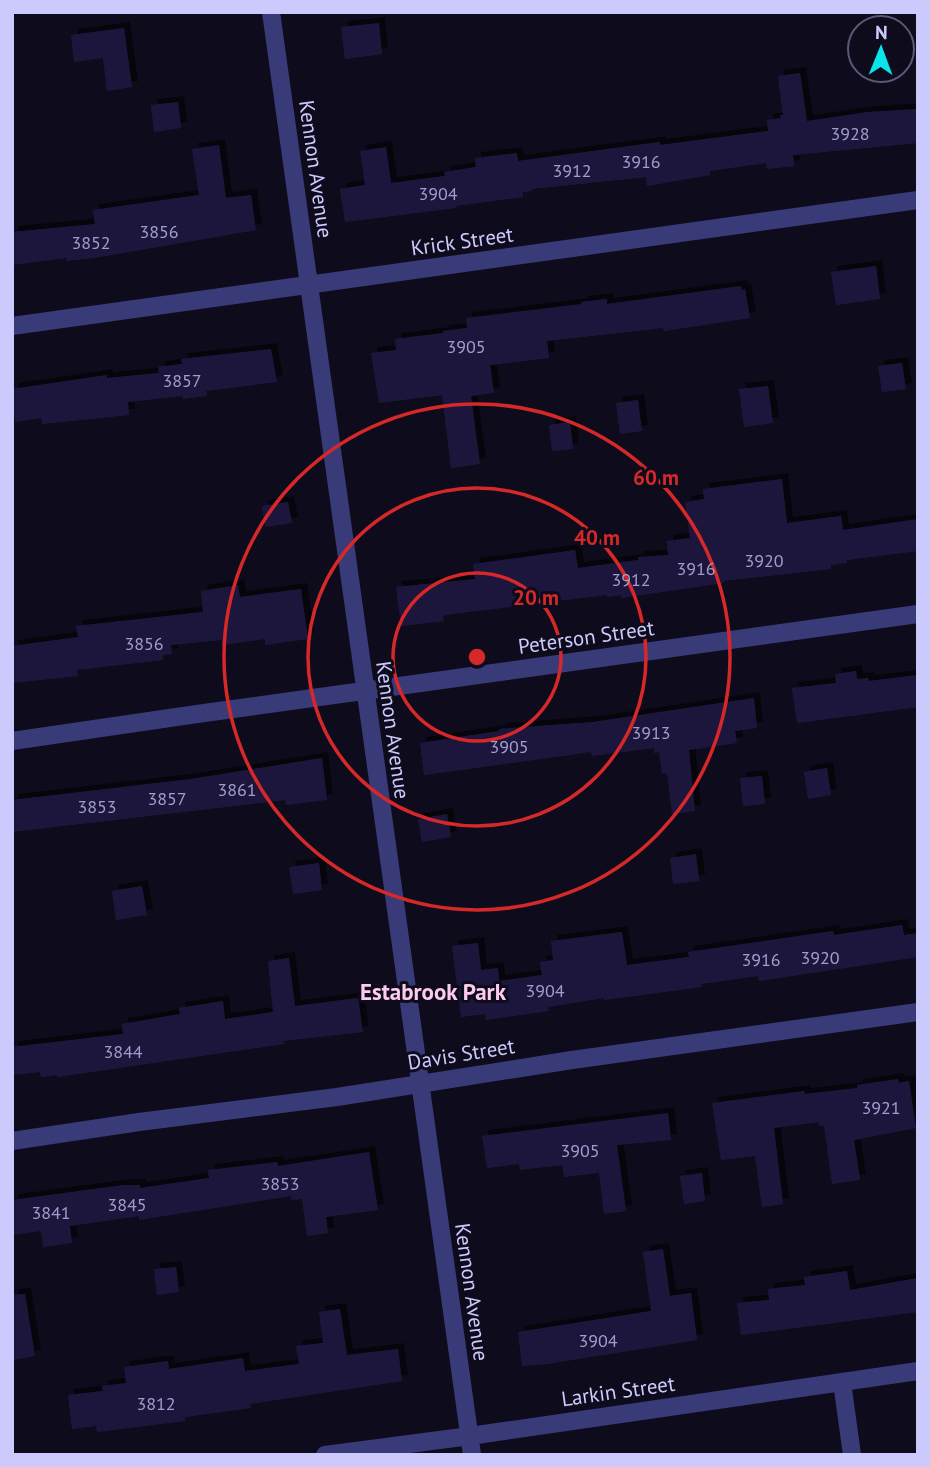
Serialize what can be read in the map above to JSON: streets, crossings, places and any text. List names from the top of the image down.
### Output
{
  "streets": {
    "street": [
      "Kennon Avenue",
      "Krick Street",
      "Peterson Street",
      "Davis Street",
      "Larkin Street"
    ]
  },
  "crossings": [
    ["Kennon Avenue", "Krick Street"],
    ["Kennon Avenue", "Peterson Street"],
    ["Kennon Avenue", "Davis Street"],
    ["Kennon Avenue", "Larkin Street"]
  ],
  "districts": ["Estabrook Park"],
  "house_numbers": [
    "3928",
    "3916",
    "3912",
    "3904",
    "3856",
    "3852",
    "3905",
    "3857",
    "3920",
    "3916",
    "3912",
    "3856",
    "3913",
    "3905",
    "3861",
    "3857",
    "3853",
    "3920",
    "3916",
    "3904",
    "3844",
    "3921",
    "3905",
    "3853",
    "3845",
    "3841",
    "3904",
    "3812"
  ],
  "north": "top",
  "rings": ["60 m", "40 m", "20 m"]
}
